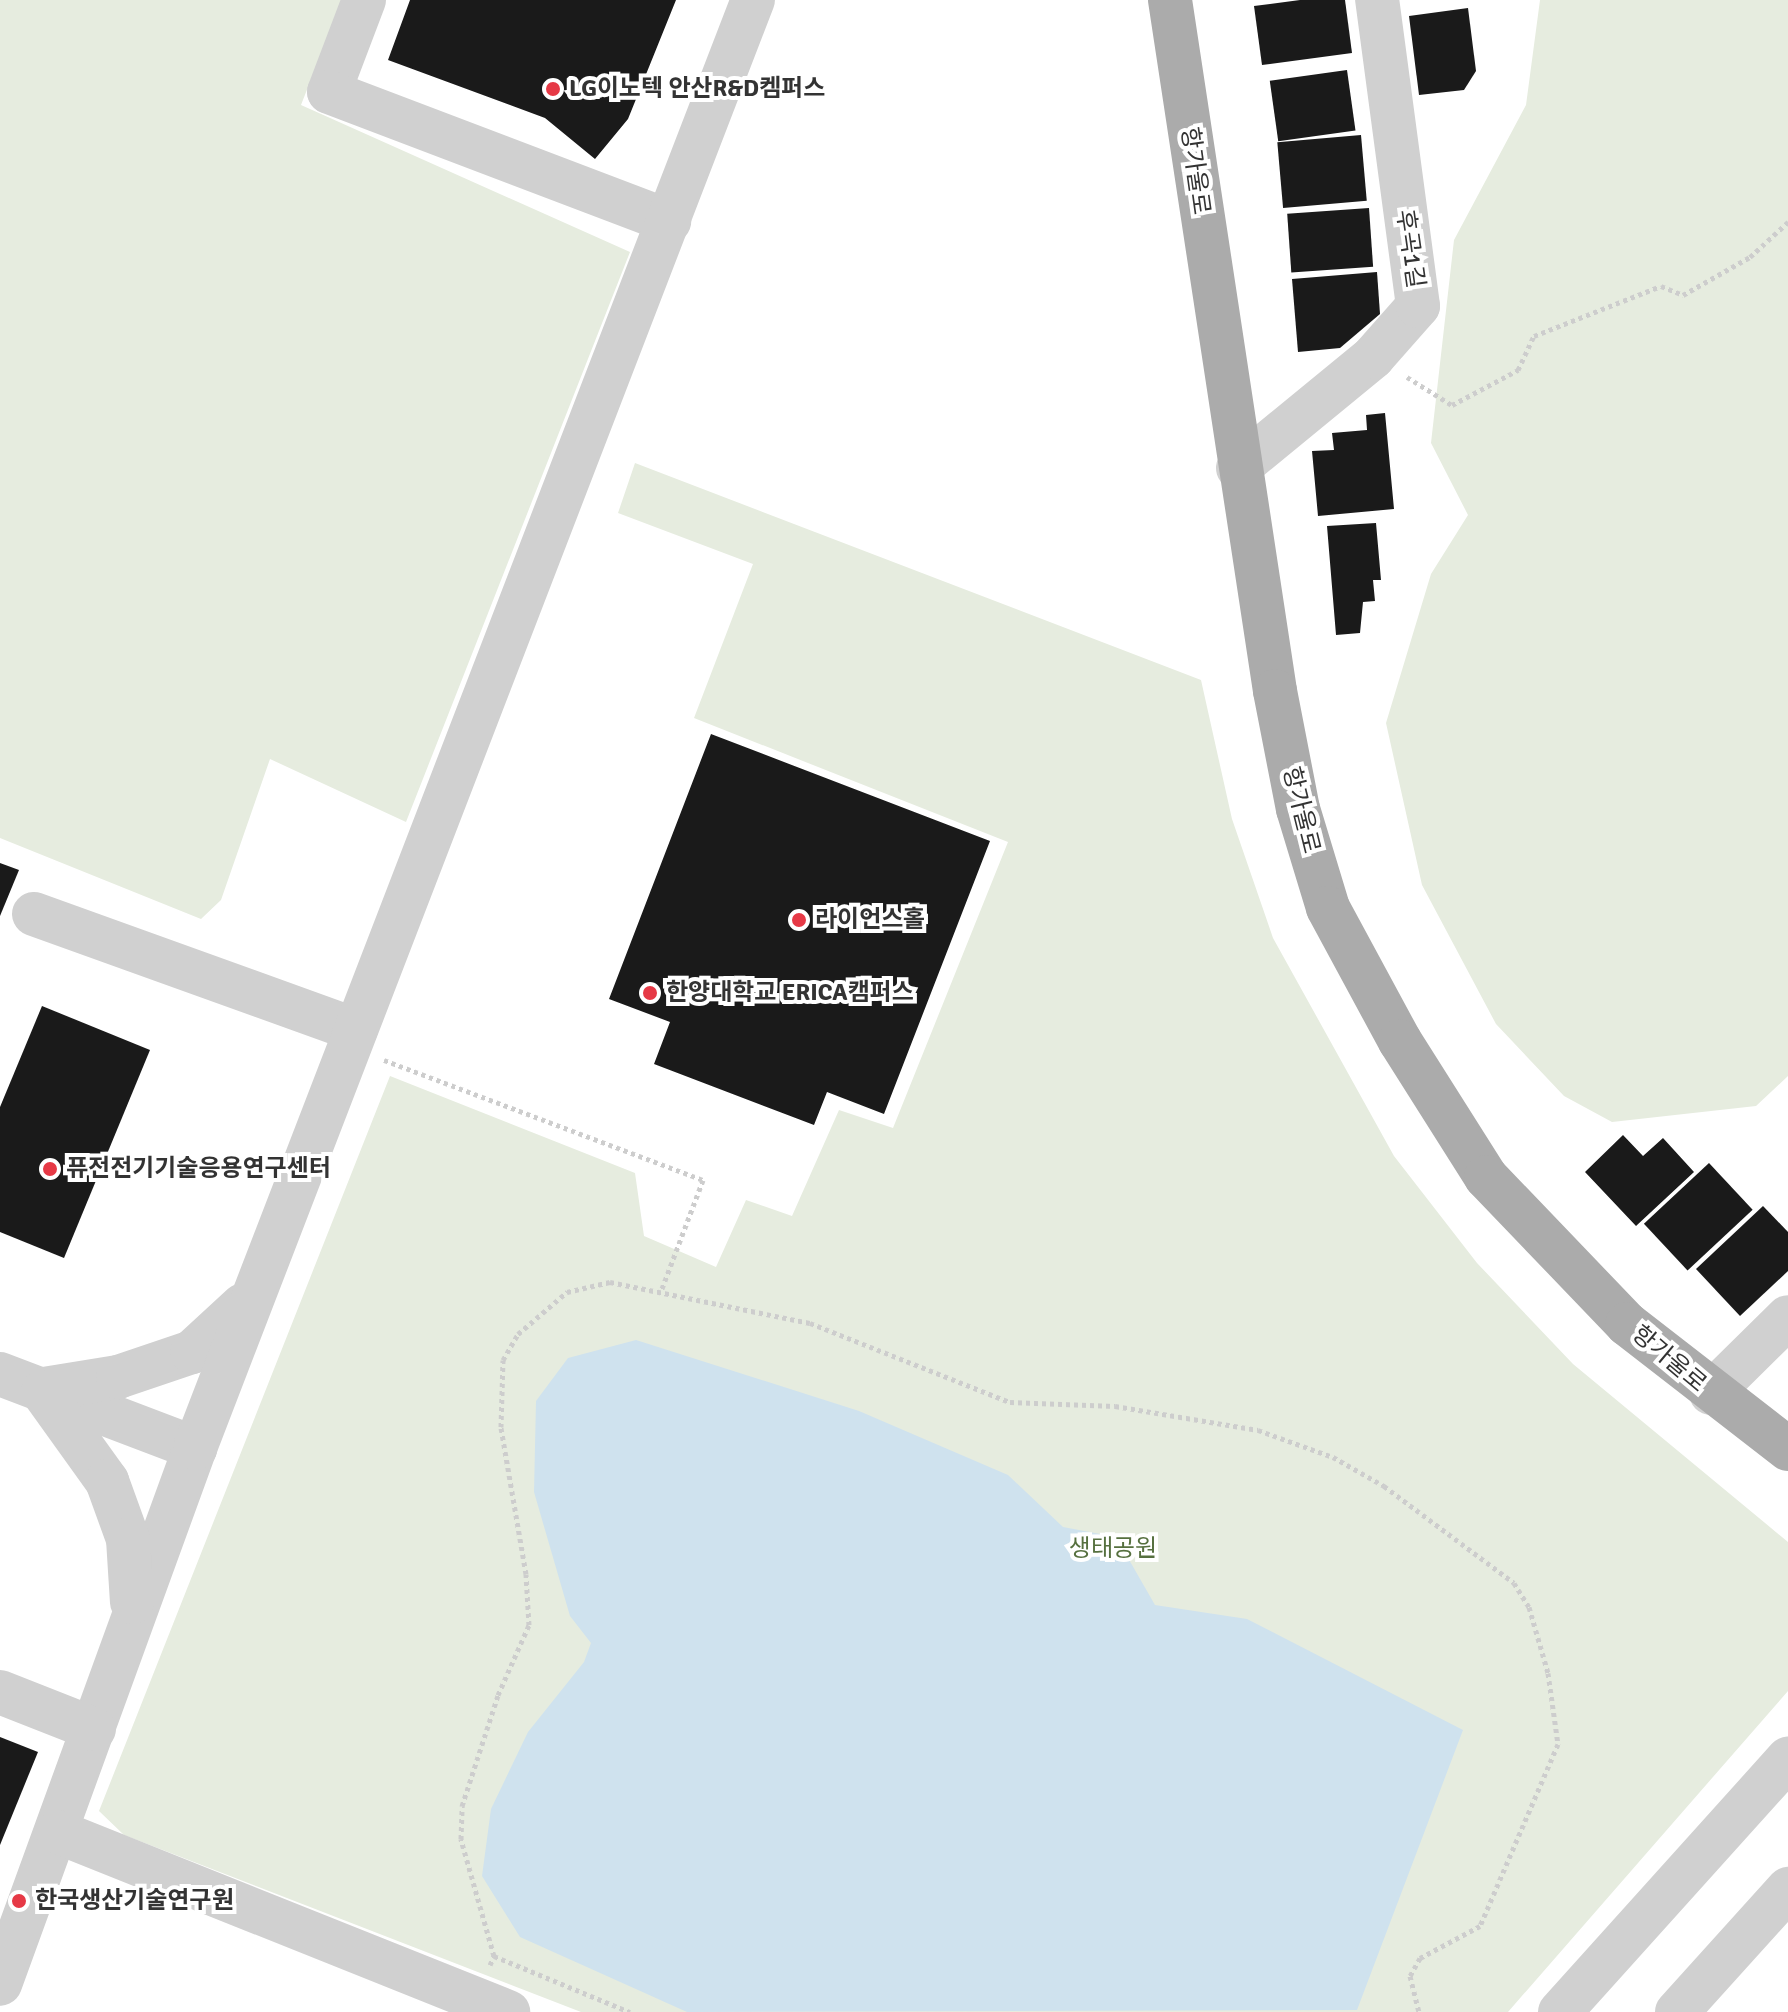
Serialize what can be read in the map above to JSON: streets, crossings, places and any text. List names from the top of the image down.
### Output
{
  "streets": {
    "main road": ["항가울로"],
    "street": ["후곡1길"]
  },
  "crossings": [
    ["항가울로", "후곡1길"]
  ],
  "parks": ["생태공원"],
  "places": [
    "LG이노텍 안산R&D켐퍼스",
    "라이언스홀",
    "한양대학교 ERICA캠퍼스",
    "퓨전전기기술응용연구센터",
    "한국생산기술연구원"
  ]
}
